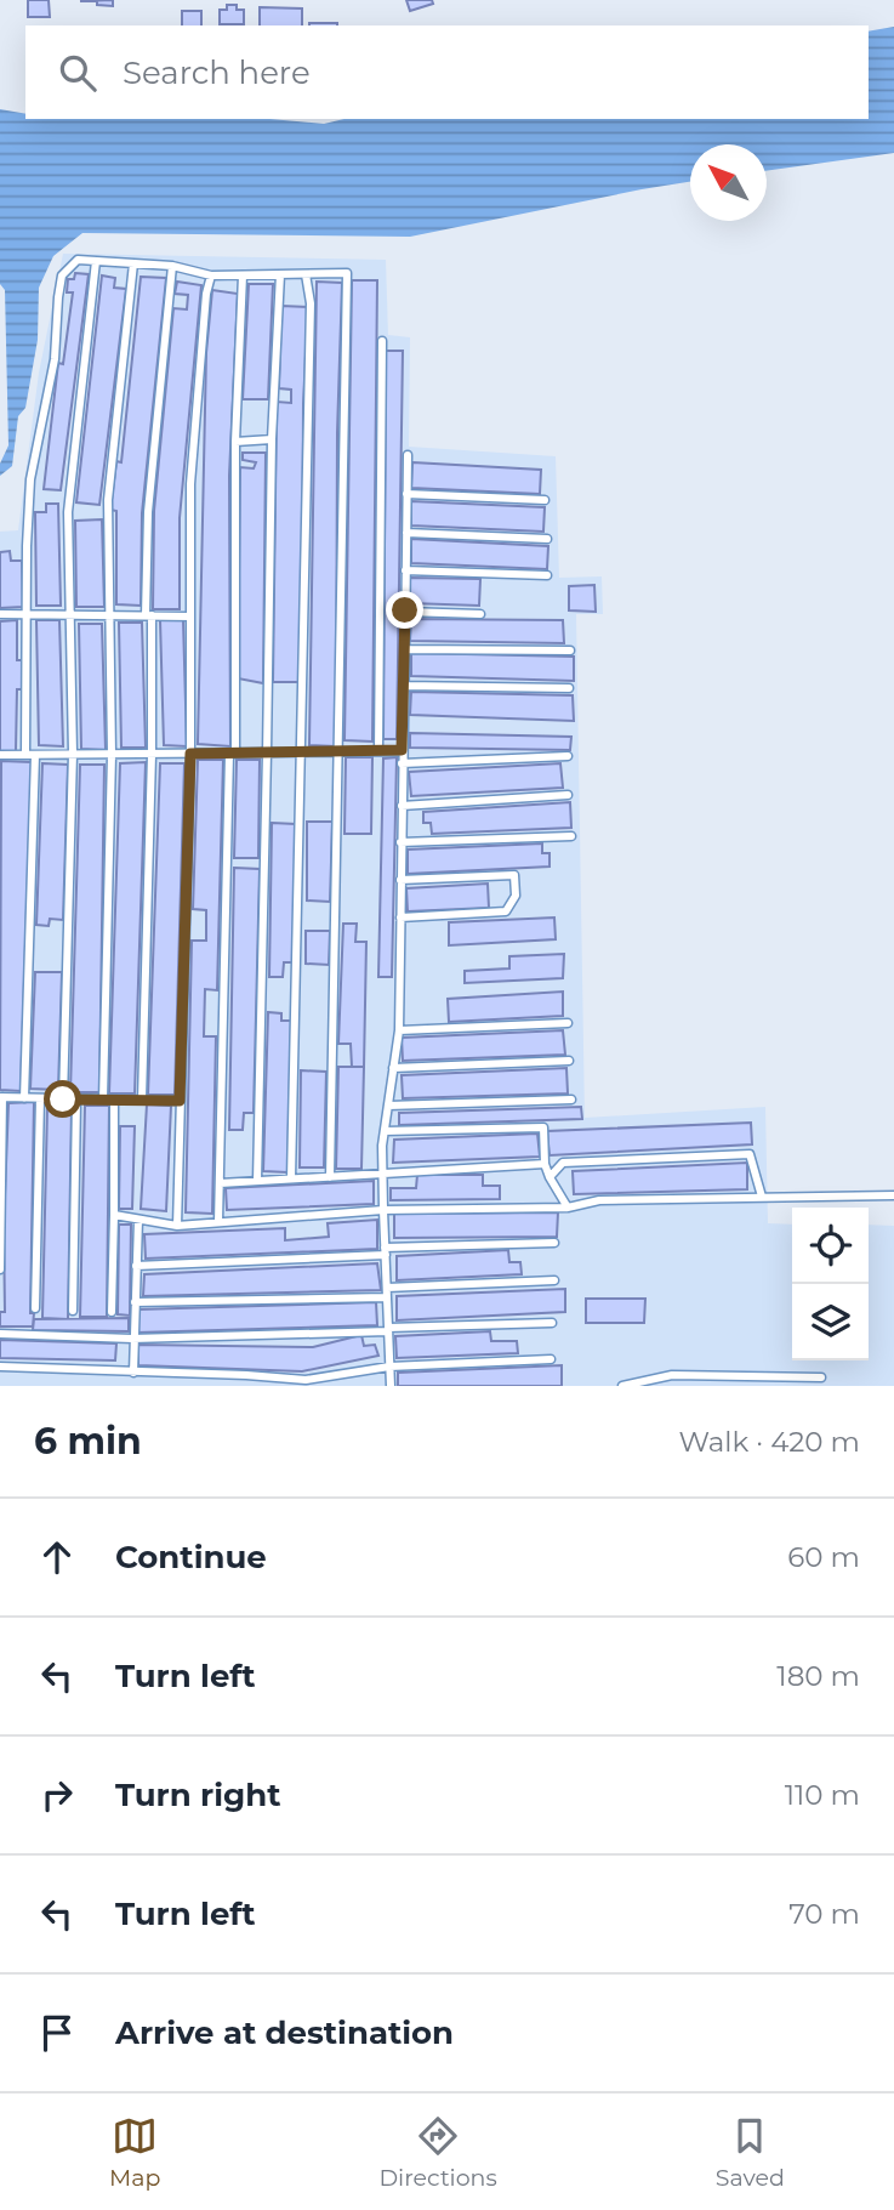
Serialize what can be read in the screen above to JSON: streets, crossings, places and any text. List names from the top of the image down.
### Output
{
  "north": "top left",
  "page": {
    "search": "Search here",
    "heading": ["6 min", "Walk · 420 m"],
    "list": [
      ["Continue", "60 m"],
      ["Turn left", "180 m"],
      ["Turn right", "110 m"],
      ["Turn left", "70 m"],
      "Arrive at destination"
    ],
    "nav": ["Map", "Directions", "Saved"]
  }
}
